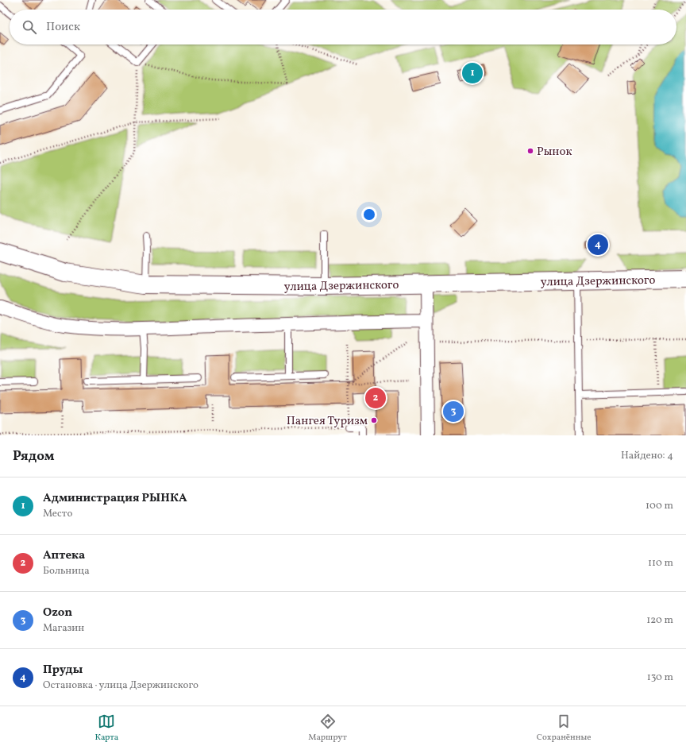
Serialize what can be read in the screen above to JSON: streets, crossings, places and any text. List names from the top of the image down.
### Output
{
  "streets": {
    "street": ["улица Дзержинского"]
  },
  "places": ["Рынок", "Пангея Туризм"],
  "page": {
    "search": "Поиск",
    "pins": [
      "1",
      "4",
      "2",
      "3"
    ],
    "heading": ["Рядом", "Найдено: 4"],
    "list": [
      {
        "mark": "1",
        "name": "Администрация РЫНКА",
        "note": "Место",
        "value": "100 m"
      },
      {
        "mark": "2",
        "name": "Аптека",
        "note": "Больница",
        "value": "110 m"
      },
      {
        "mark": "3",
        "name": "Ozon",
        "note": "Магазин",
        "value": "120 m"
      },
      {
        "mark": "4",
        "name": "Пруды",
        "note": "Остановка · улица Дзержинского",
        "value": "130 m"
      }
    ],
    "nav": ["Карта", "Маршрут", "Сохранённые"]
  }
}
